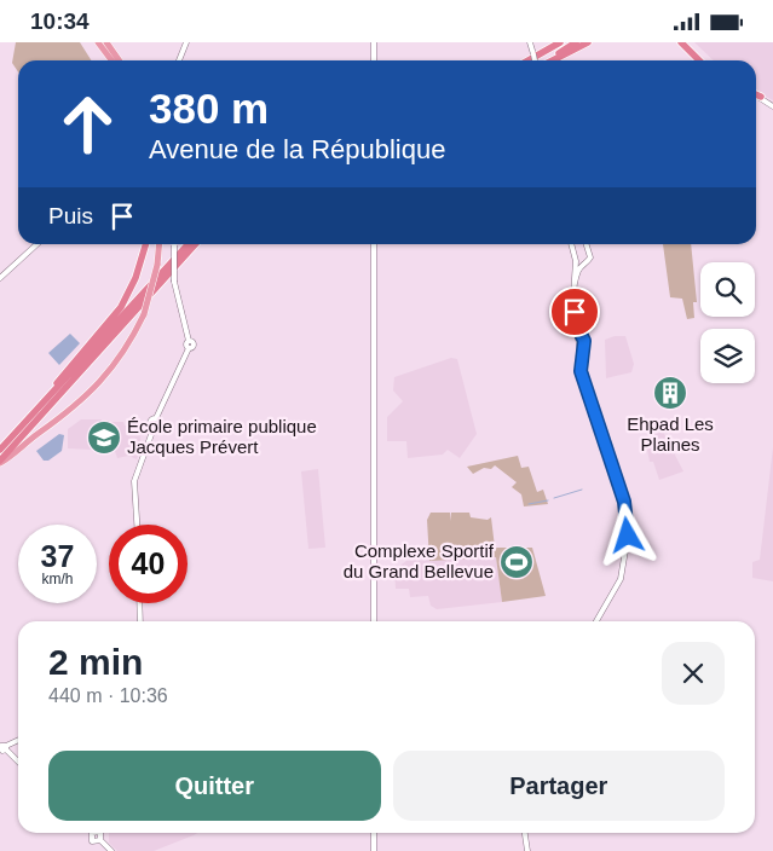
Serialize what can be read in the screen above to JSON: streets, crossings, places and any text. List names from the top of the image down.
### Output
{
  "places": {
    "building": ["Ehpad Les Plaines"],
    "school or university": ["École primaire publique Jacques Prévert"],
    "sports": ["Complexe Sportif du Grand Bellevue"]
  },
  "page": {
    "status": "10:34",
    "turn": ["380 m", "Avenue de la République"],
    "then": "Puis",
    "speed": "37 km/h",
    "limit": "40",
    "heading": ["2 min", "440 m · 10:36"],
    "buttons": ["Quitter", "Partager"]
  }
}
